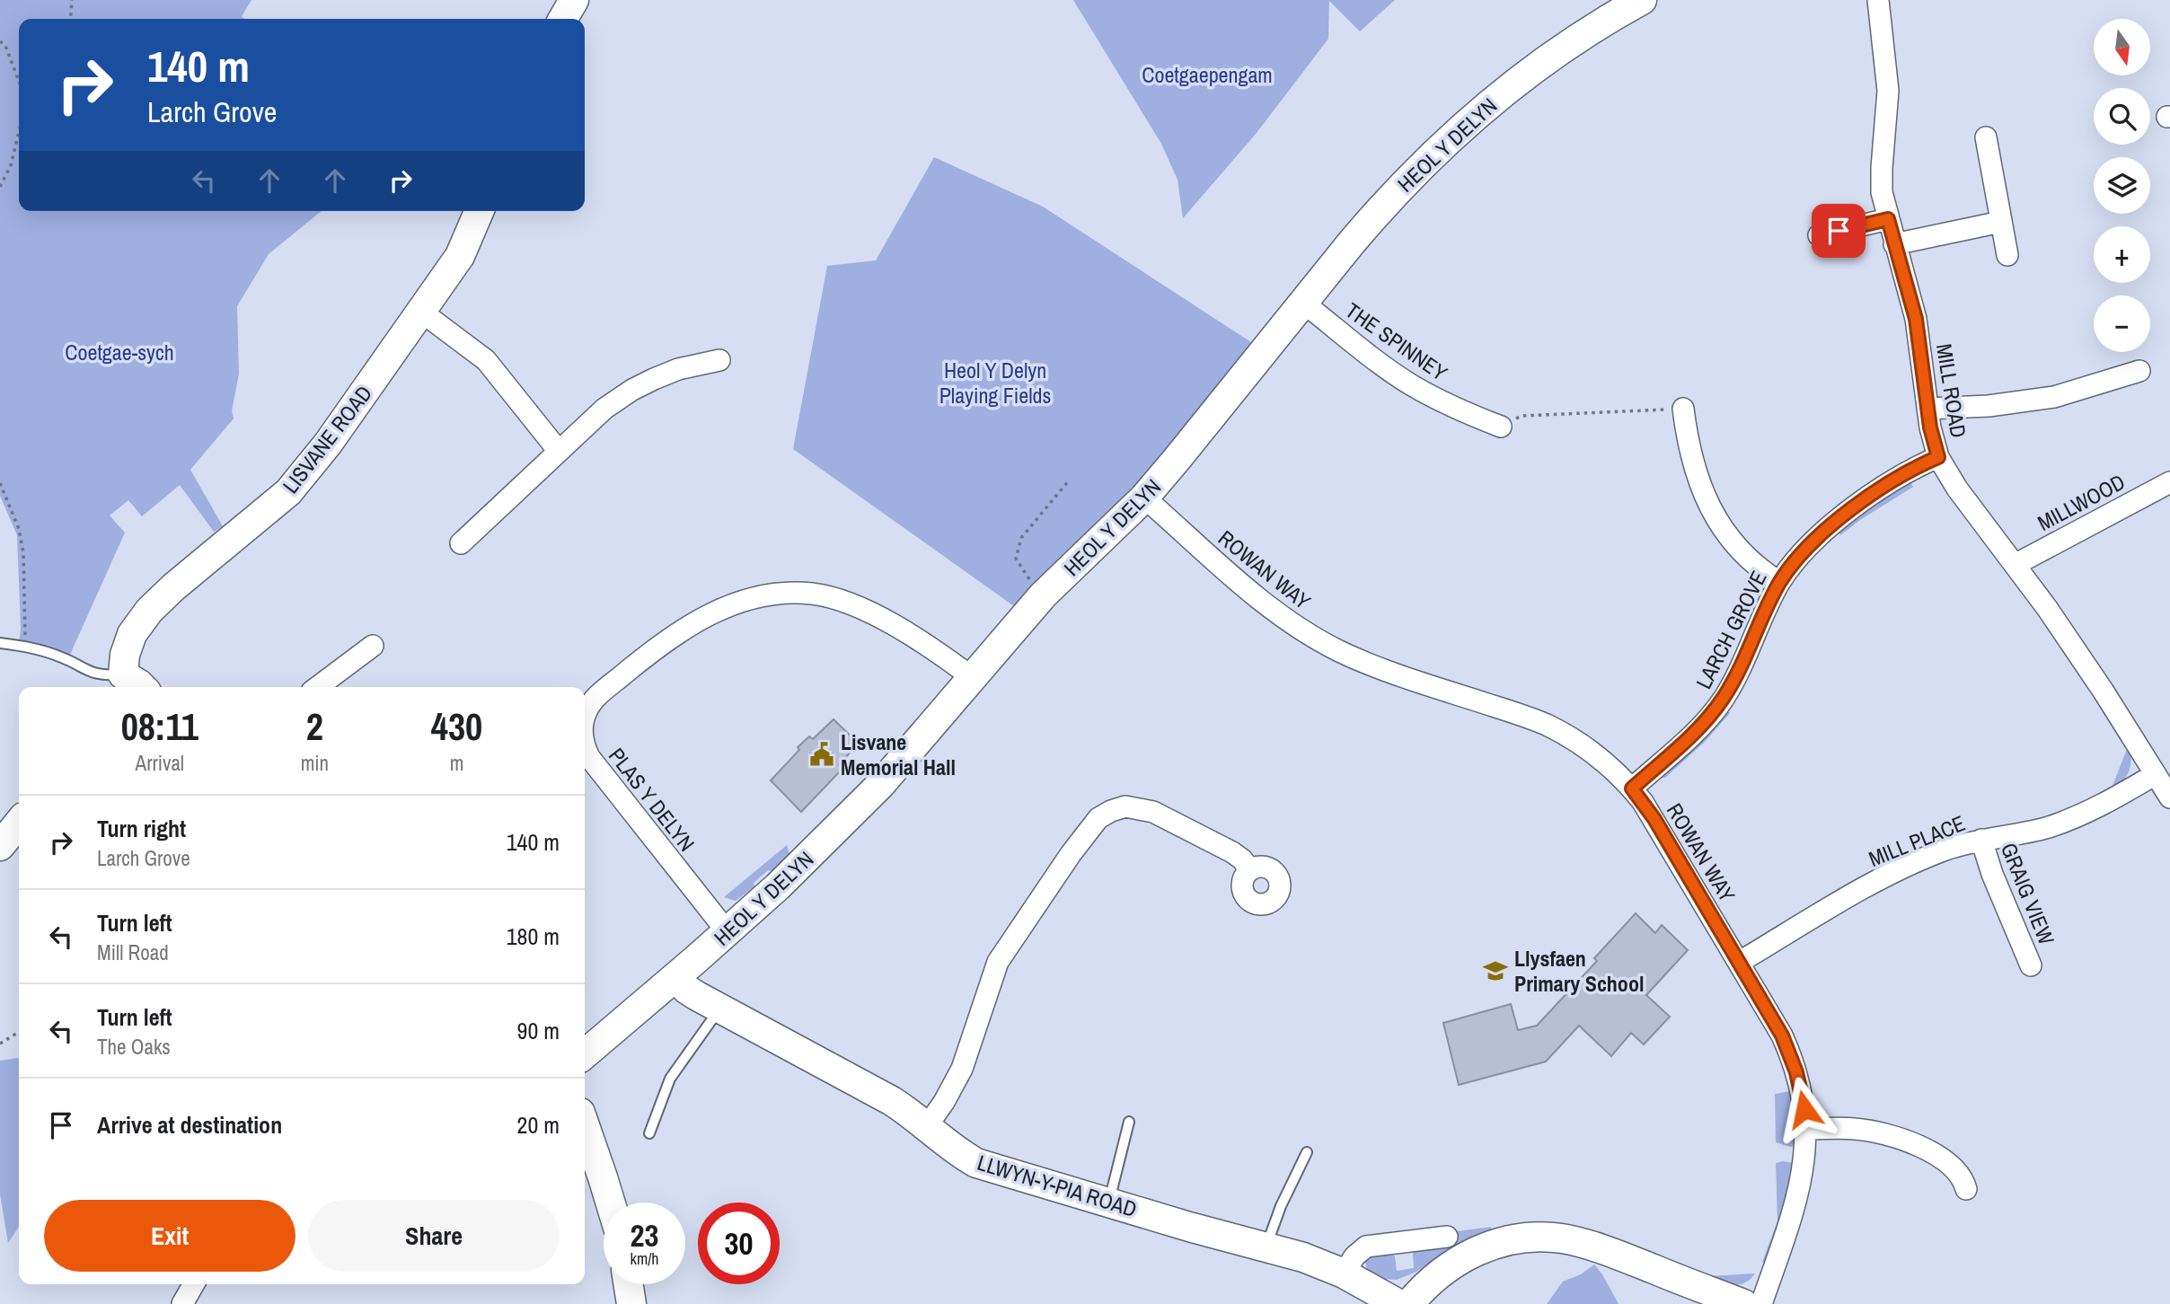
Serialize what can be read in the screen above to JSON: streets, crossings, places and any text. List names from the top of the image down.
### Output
{
  "streets": {
    "street": [
      "HEOL Y DELYN",
      "THE SPINNEY",
      "MILL ROAD",
      "LISVANE ROAD",
      "MILLWOOD",
      "ROWAN WAY",
      "LARCH GROVE",
      "PLAS Y DELYN",
      "MILL PLACE",
      "GRAIG VIEW",
      "LLWYN-Y-PIA ROAD"
    ]
  },
  "crossings": [
    ["HEOL Y DELYN", "THE SPINNEY"],
    ["HEOL Y DELYN", "ROWAN WAY"],
    ["HEOL Y DELYN", "PLAS Y DELYN"],
    ["HEOL Y DELYN", "LLWYN-Y-PIA ROAD"],
    ["MILL ROAD", "MILLWOOD"],
    ["MILL ROAD", "LARCH GROVE"],
    ["MILL ROAD", "MILL PLACE"],
    ["ROWAN WAY", "LARCH GROVE"],
    ["ROWAN WAY", "MILL PLACE"],
    ["MILL PLACE", "GRAIG VIEW"]
  ],
  "parks": ["Coetgaepengam", "Coetgae-sych", "Heol Y Delyn Playing Fields"],
  "places": {
    "public building": ["Lisvane Memorial Hall"],
    "school or university": ["Llysfaen Primary School"]
  },
  "north": "bottom",
  "page": {
    "map_buttons": ["+", "−"],
    "turn": ["140 m", "Larch Grove"],
    "eta": [
      "08:11",
      "Arrival",
      "2",
      "min",
      "430",
      "m"
    ],
    "list": [
      {
        "name": "Turn right",
        "note": "Larch Grove",
        "value": "140 m"
      },
      {
        "name": "Turn left",
        "note": "Mill Road",
        "value": "180 m"
      },
      {
        "name": "Turn left",
        "note": "The Oaks",
        "value": "90 m"
      },
      {
        "name": "Arrive at destination",
        "value": "20 m"
      }
    ],
    "buttons": ["Exit", "Share"],
    "speed": "23 km/h",
    "limit": "30"
  }
}
